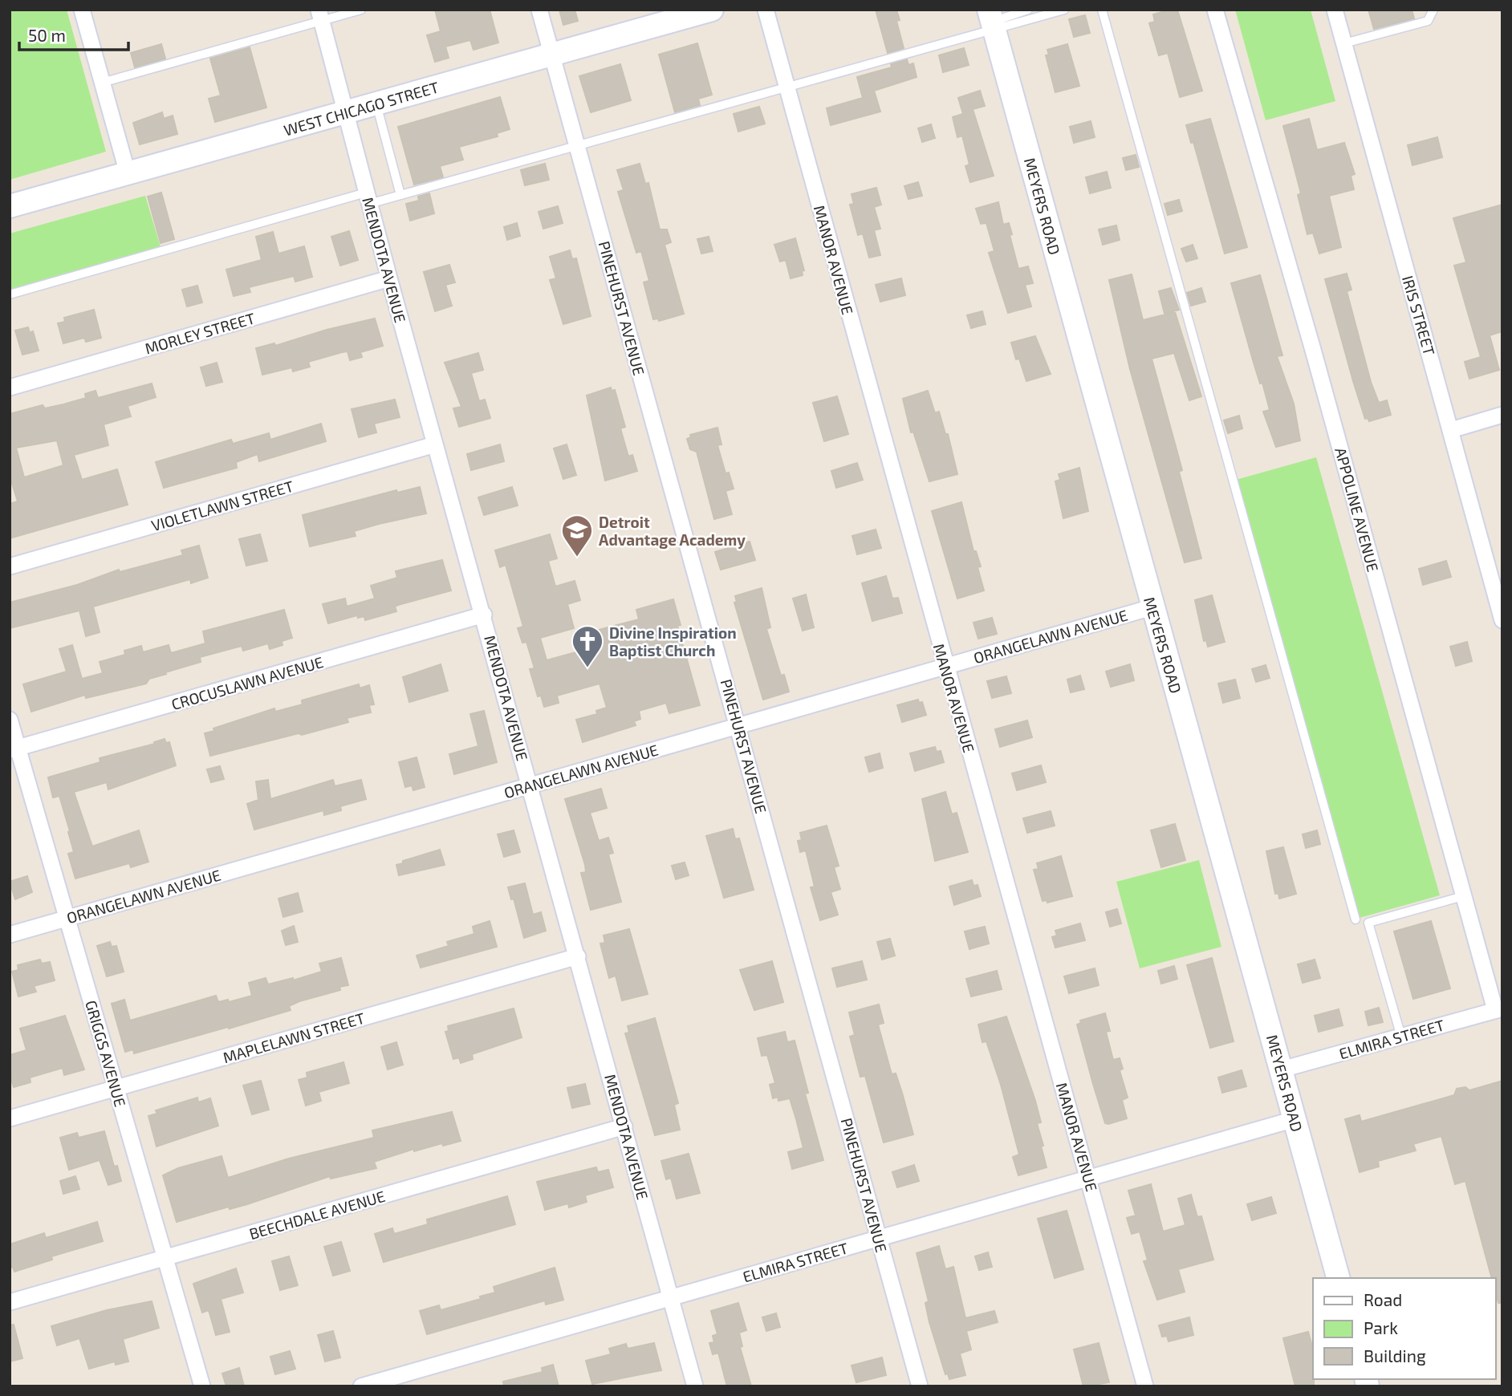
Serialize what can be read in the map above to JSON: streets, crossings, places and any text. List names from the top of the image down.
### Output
{
  "streets": {
    "street": [
      "WEST CHICAGO STREET",
      "MEYERS ROAD",
      "MENDOTA AVENUE",
      "MANOR AVENUE",
      "PINEHURST AVENUE",
      "IRIS STREET",
      "MORLEY STREET",
      "VIOLETLAWN STREET",
      "APPOLINE AVENUE",
      "ORANGELAWN AVENUE",
      "CROCUSLAWN AVENUE",
      "MAPLELAWN STREET",
      "ELMIRA STREET",
      "GRIGGS AVENUE",
      "BEECHDALE AVENUE"
    ]
  },
  "crossings": [
    ["WEST CHICAGO STREET", "MENDOTA AVENUE"],
    ["WEST CHICAGO STREET", "PINEHURST AVENUE"],
    ["MEYERS ROAD", "ORANGELAWN AVENUE"],
    ["MEYERS ROAD", "ELMIRA STREET"],
    ["MENDOTA AVENUE", "MORLEY STREET"],
    ["MENDOTA AVENUE", "VIOLETLAWN STREET"],
    ["MENDOTA AVENUE", "ORANGELAWN AVENUE"],
    ["MENDOTA AVENUE", "CROCUSLAWN AVENUE"],
    ["MENDOTA AVENUE", "MAPLELAWN STREET"],
    ["MENDOTA AVENUE", "ELMIRA STREET"],
    ["MENDOTA AVENUE", "BEECHDALE AVENUE"],
    ["MANOR AVENUE", "ORANGELAWN AVENUE"],
    ["MANOR AVENUE", "ELMIRA STREET"],
    ["PINEHURST AVENUE", "ORANGELAWN AVENUE"],
    ["PINEHURST AVENUE", "ELMIRA STREET"],
    ["APPOLINE AVENUE", "ELMIRA STREET"],
    ["ORANGELAWN AVENUE", "GRIGGS AVENUE"],
    ["CROCUSLAWN AVENUE", "GRIGGS AVENUE"],
    ["MAPLELAWN STREET", "GRIGGS AVENUE"],
    ["GRIGGS AVENUE", "BEECHDALE AVENUE"]
  ],
  "places": {
    "school or university": ["Detroit Advantage Academy"],
    "church": ["Divine Inspiration Baptist Church"]
  },
  "legend": ["Road", "Park", "Building"],
  "scale_bar": "50 m"
}
